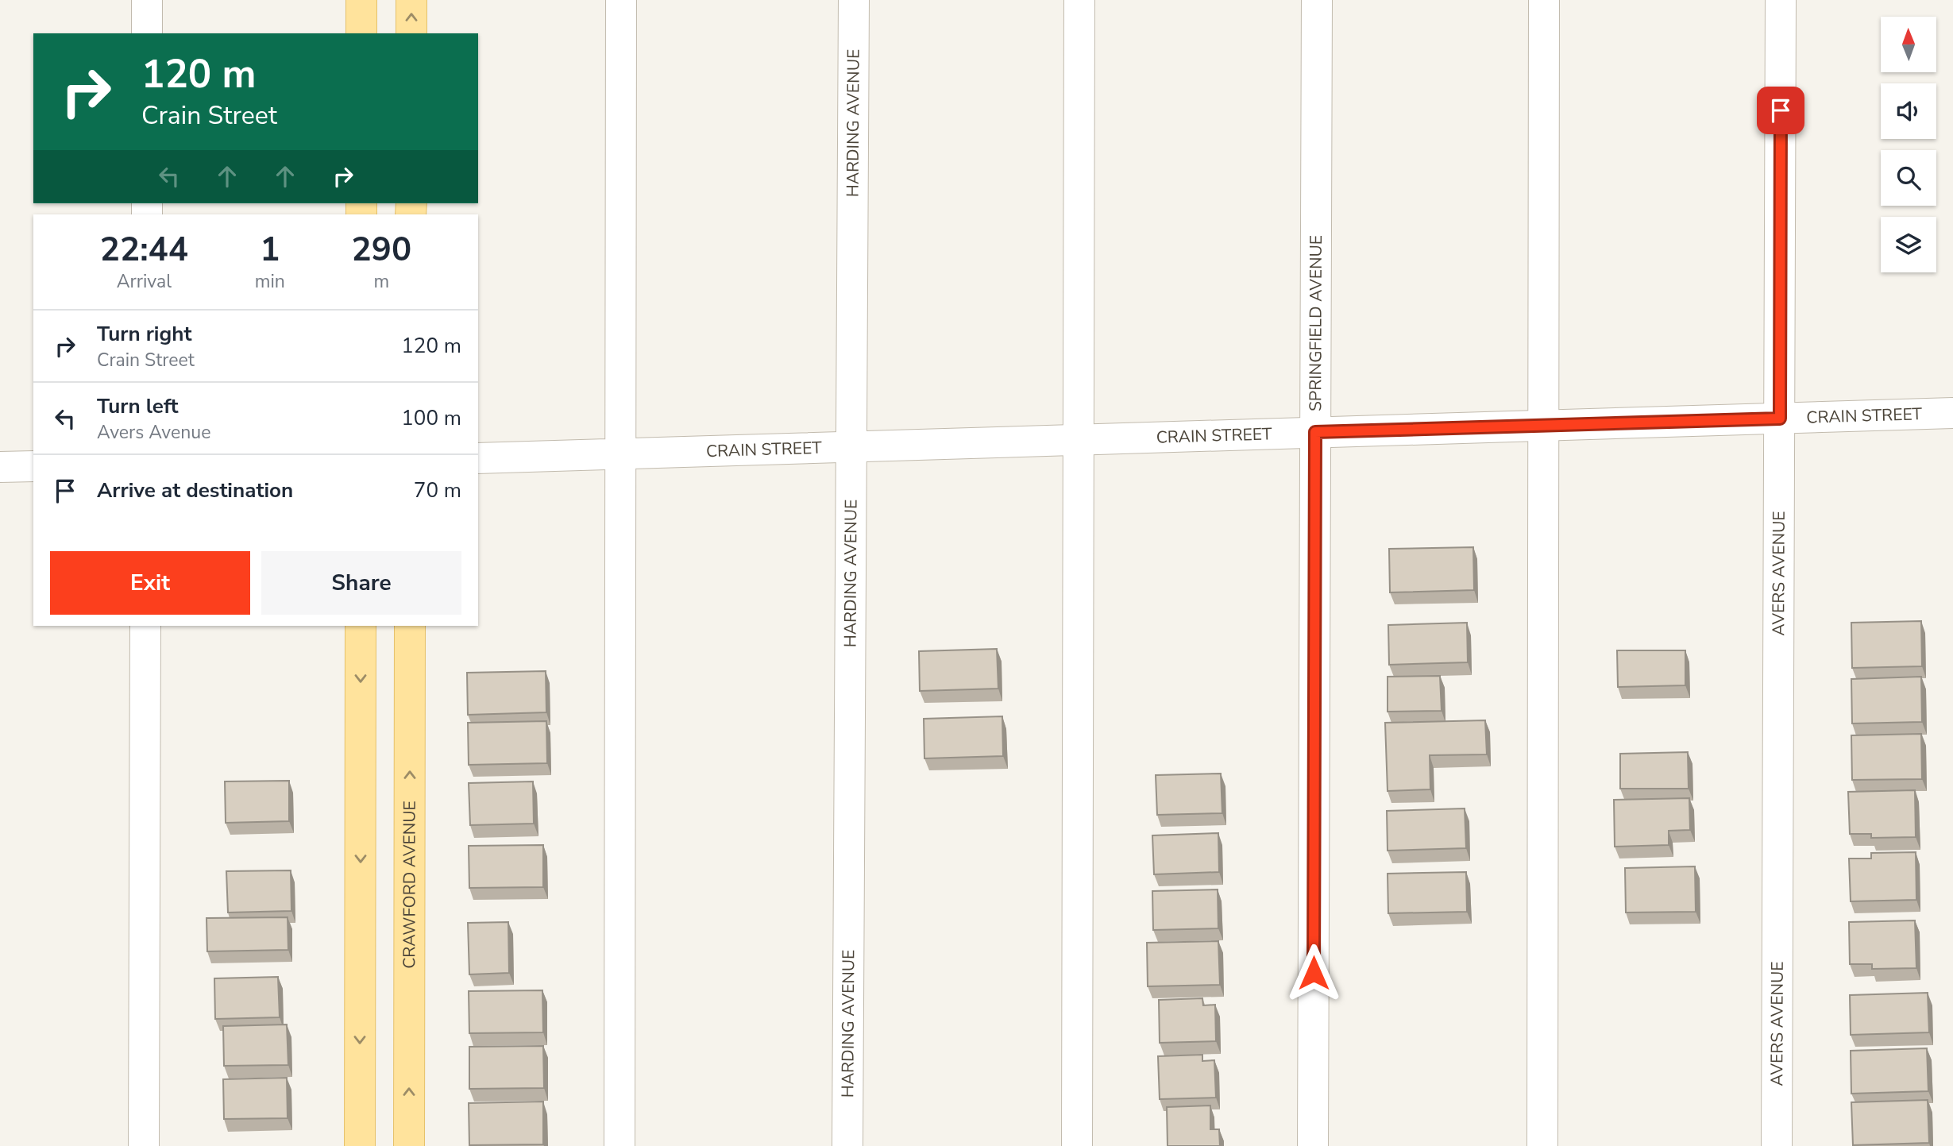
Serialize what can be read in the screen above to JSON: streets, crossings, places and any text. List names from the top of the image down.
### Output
{
  "streets": {
    "main road": ["CRAWFORD AVENUE"],
    "street": [
      "HARDING AVENUE",
      "SPRINGFIELD AVENUE",
      "CRAIN STREET",
      "AVERS AVENUE"
    ]
  },
  "crossings": [
    ["HARDING AVENUE", "CRAIN STREET"],
    ["SPRINGFIELD AVENUE", "CRAIN STREET"],
    ["CRAIN STREET", "AVERS AVENUE"]
  ],
  "north": "top",
  "page": {
    "turn": ["120 m", "Crain Street"],
    "eta": [
      "22:44",
      "Arrival",
      "1",
      "min",
      "290",
      "m"
    ],
    "list": [
      {
        "name": "Turn right",
        "note": "Crain Street",
        "value": "120 m"
      },
      {
        "name": "Turn left",
        "note": "Avers Avenue",
        "value": "100 m"
      },
      {
        "name": "Arrive at destination",
        "value": "70 m"
      }
    ],
    "buttons": ["Exit", "Share"]
  }
}
